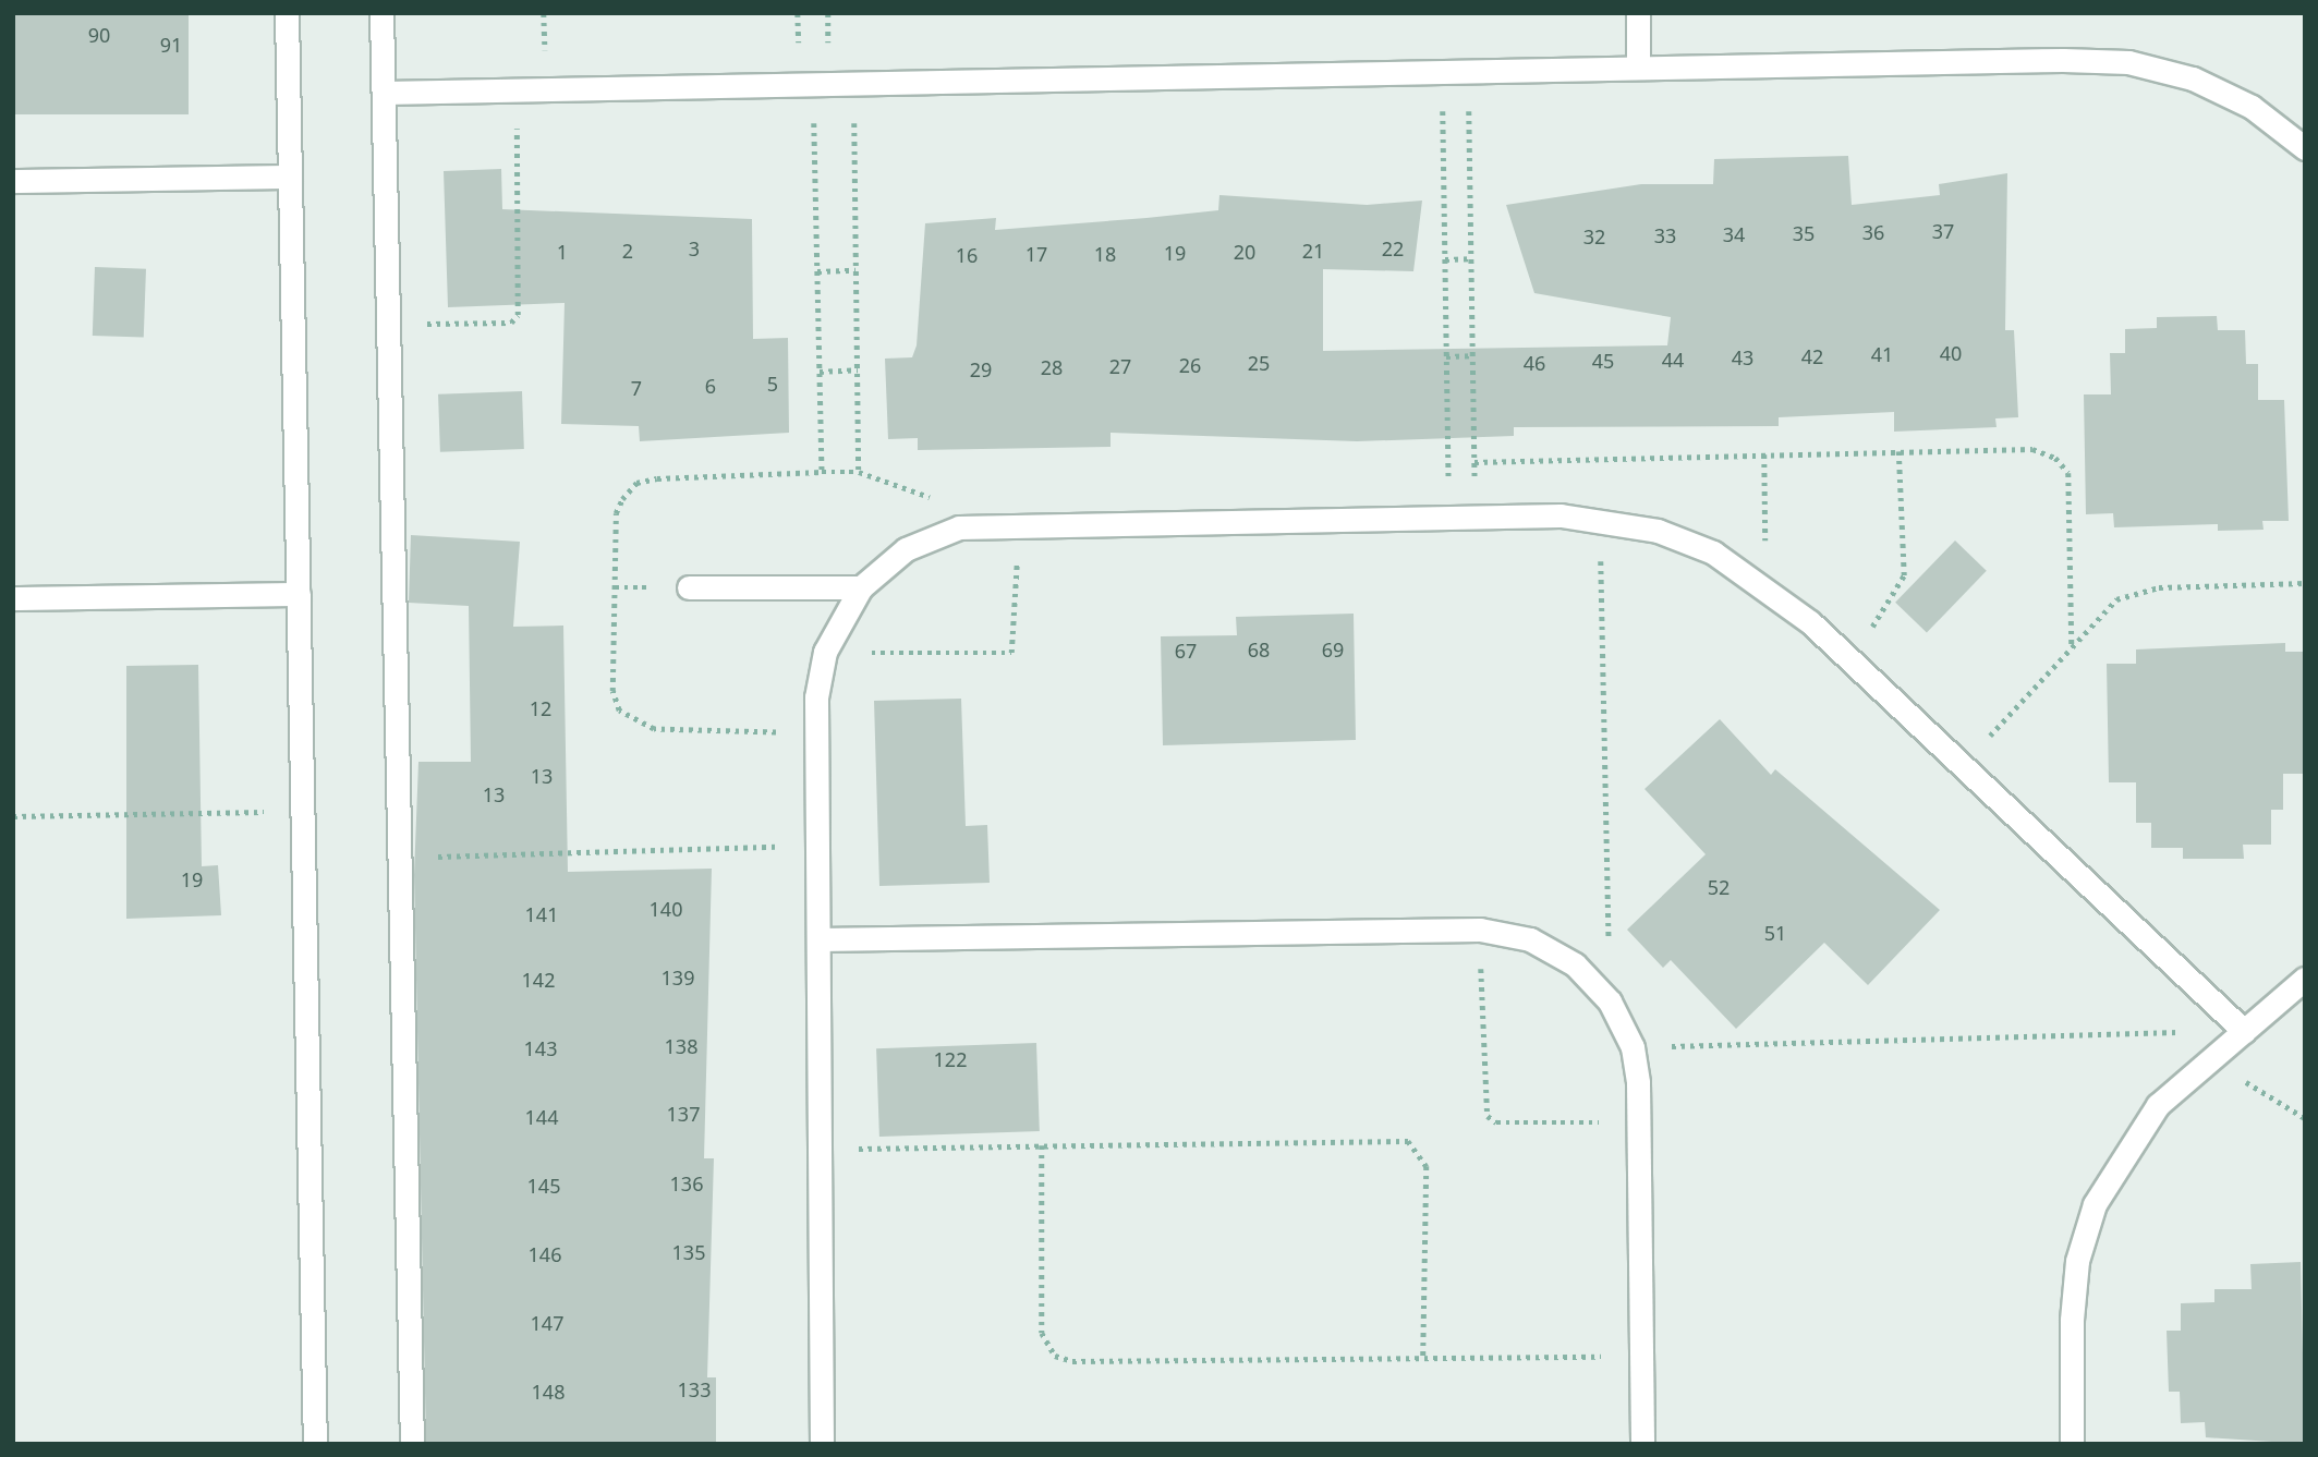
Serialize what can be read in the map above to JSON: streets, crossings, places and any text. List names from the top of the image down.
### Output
{
  "house_numbers": [
    "90",
    "91",
    "37",
    "36",
    "35",
    "34",
    "33",
    "32",
    "3",
    "22",
    "2",
    "21",
    "1",
    "20",
    "19",
    "17",
    "18",
    "16",
    "40",
    "41",
    "42",
    "43",
    "44",
    "45",
    "25",
    "46",
    "26",
    "27",
    "28",
    "29",
    "5",
    "6",
    "7",
    "68",
    "69",
    "67",
    "12",
    "13",
    "13",
    "19",
    "52",
    "140",
    "141",
    "51",
    "139",
    "142",
    "138",
    "143",
    "122",
    "137",
    "144",
    "136",
    "145",
    "135",
    "146",
    "147",
    "133",
    "148"
  ]
}
